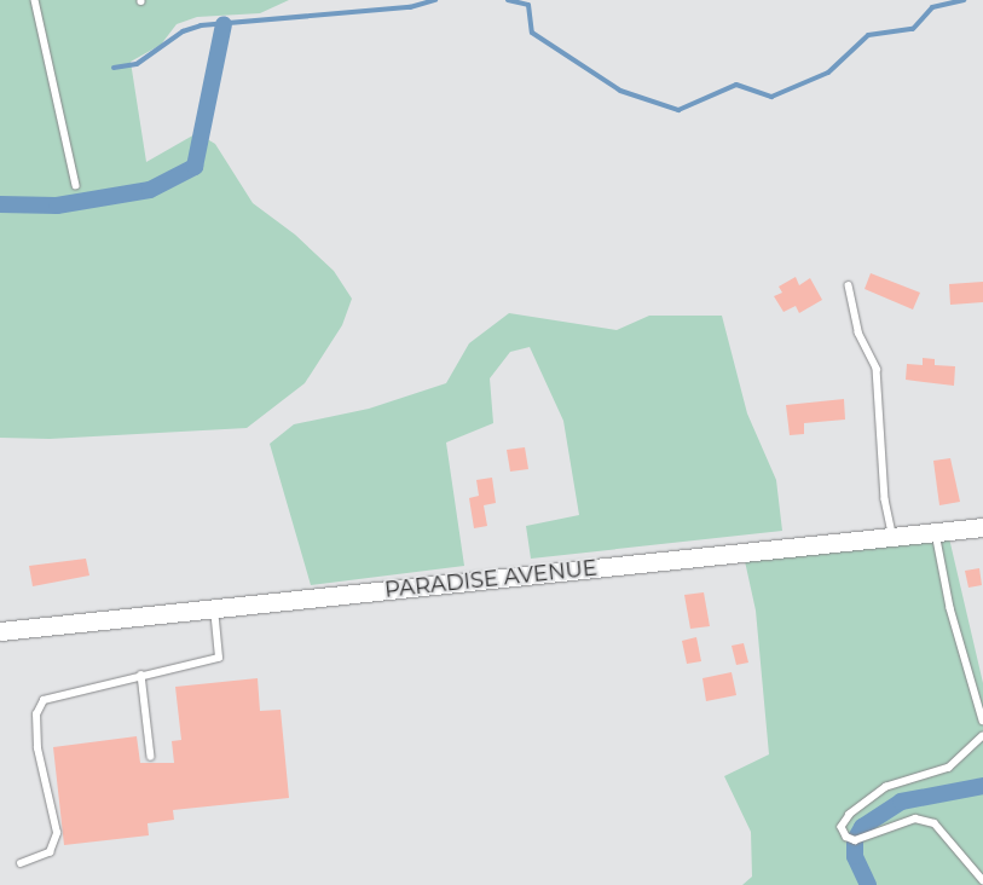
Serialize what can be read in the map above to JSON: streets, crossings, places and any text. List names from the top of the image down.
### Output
{
  "streets": {
    "street": ["PARADISE AVENUE"]
  }
}
